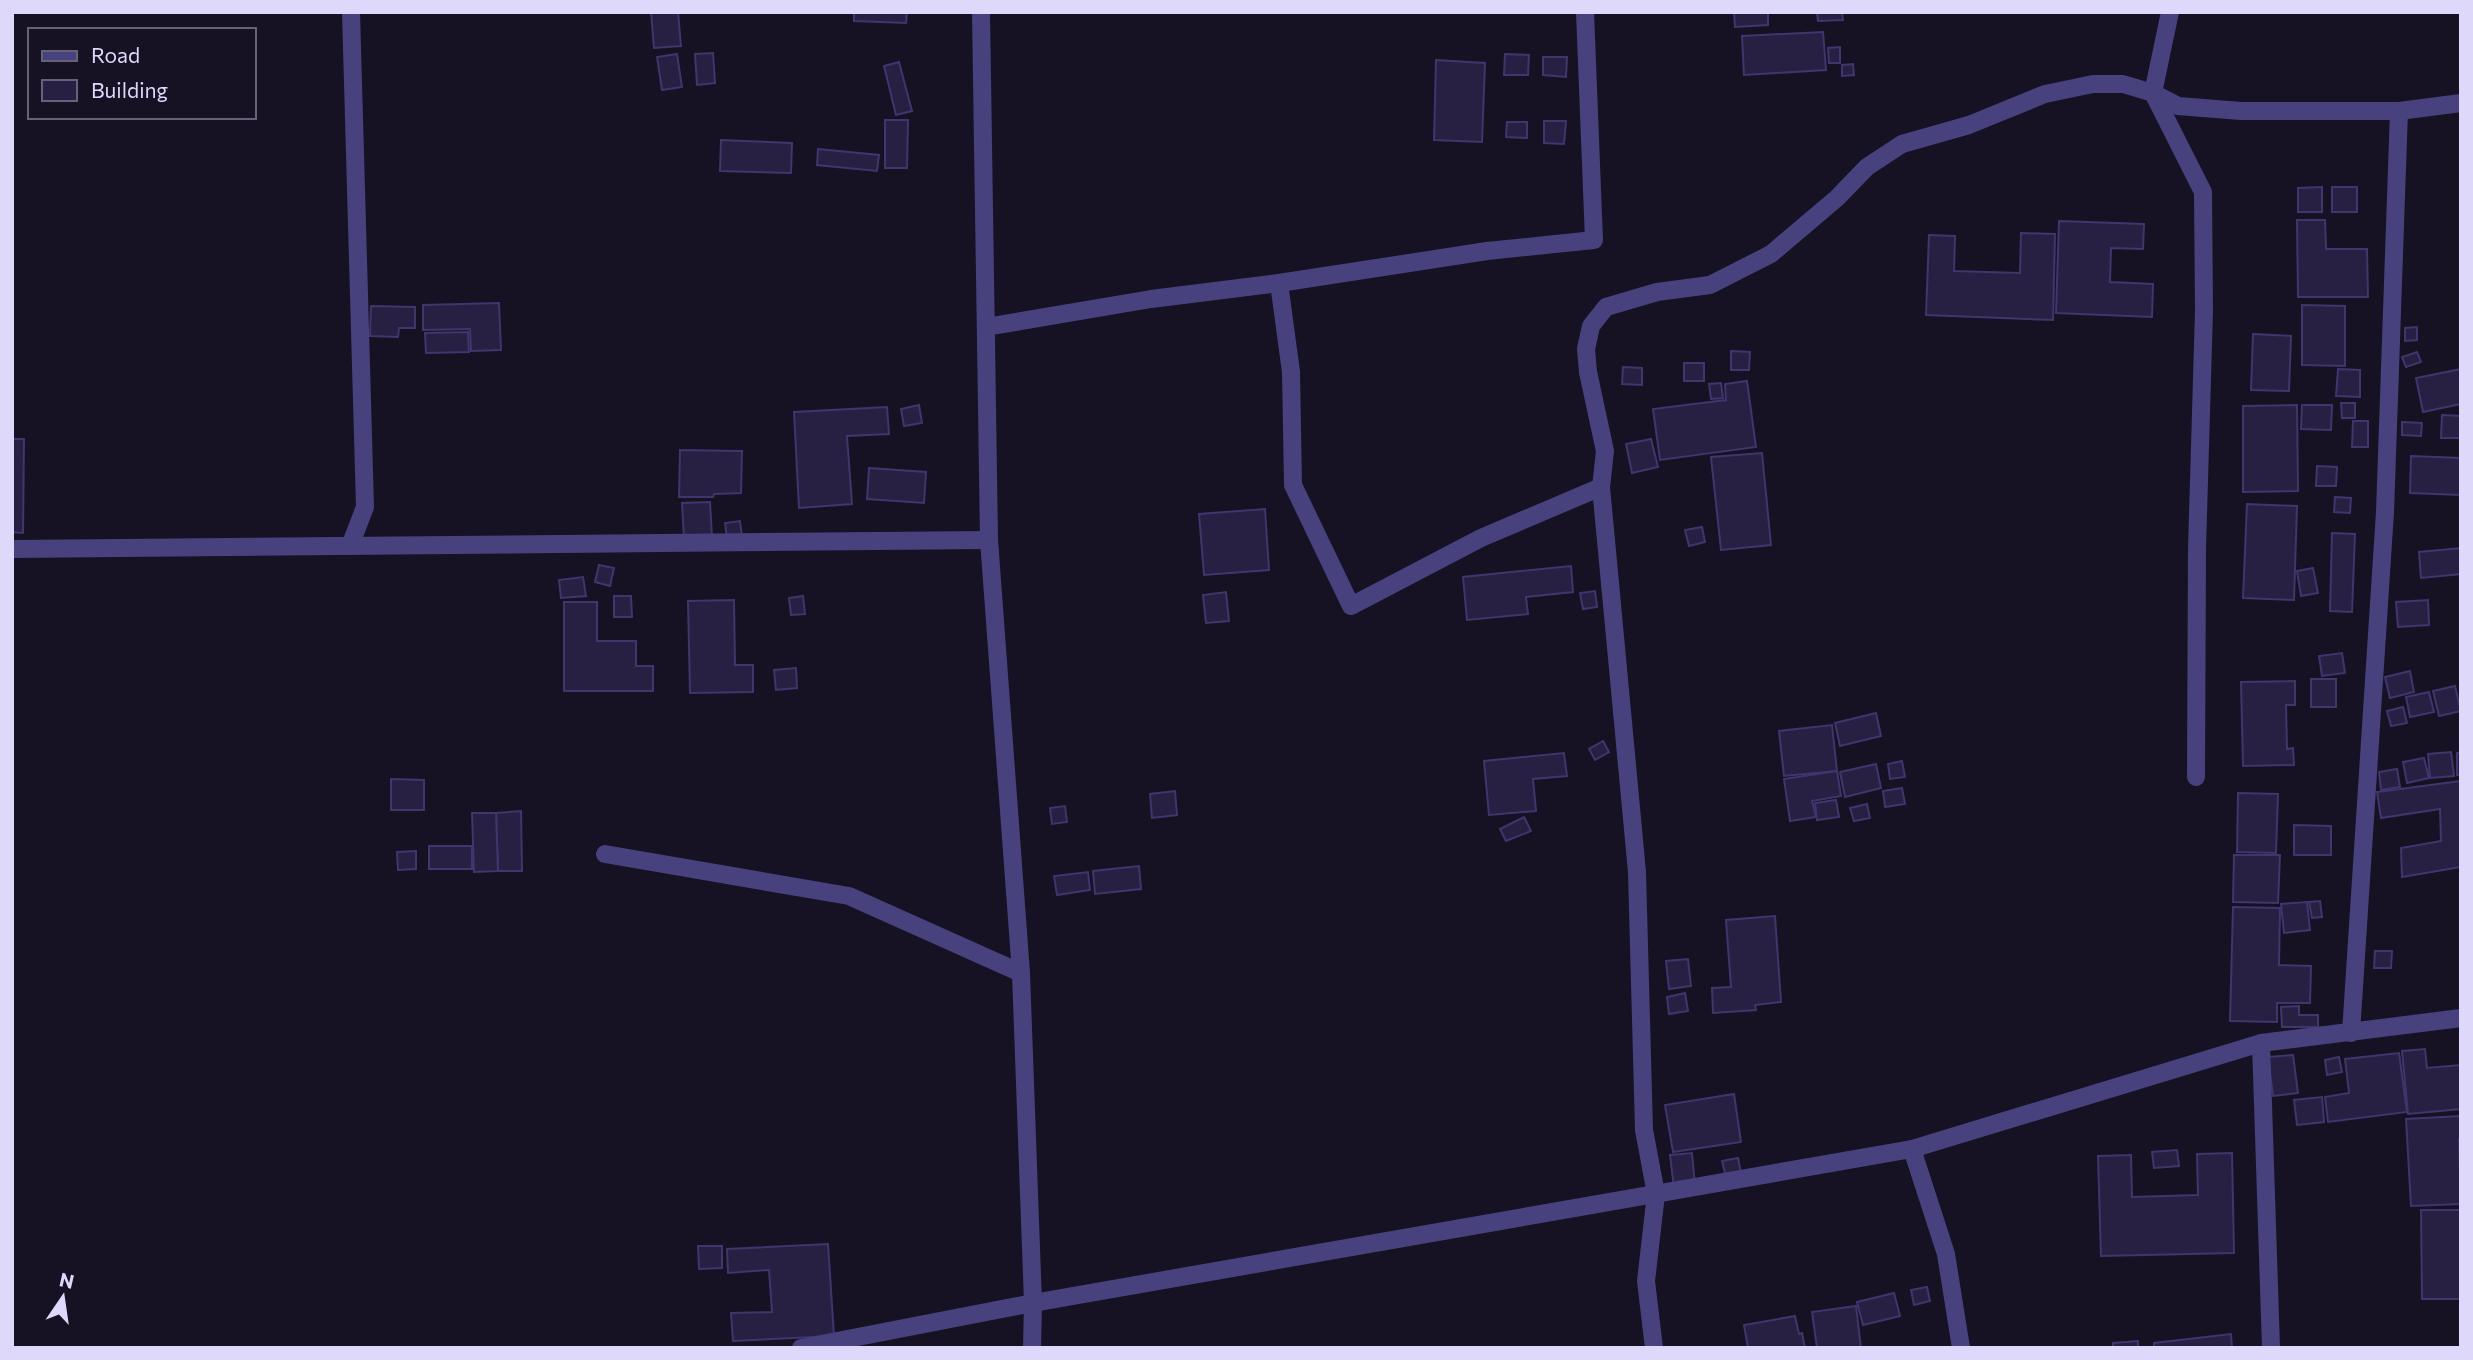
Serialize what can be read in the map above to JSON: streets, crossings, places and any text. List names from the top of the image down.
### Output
{
  "legend": ["Road", "Building"],
  "north": "top"
}
